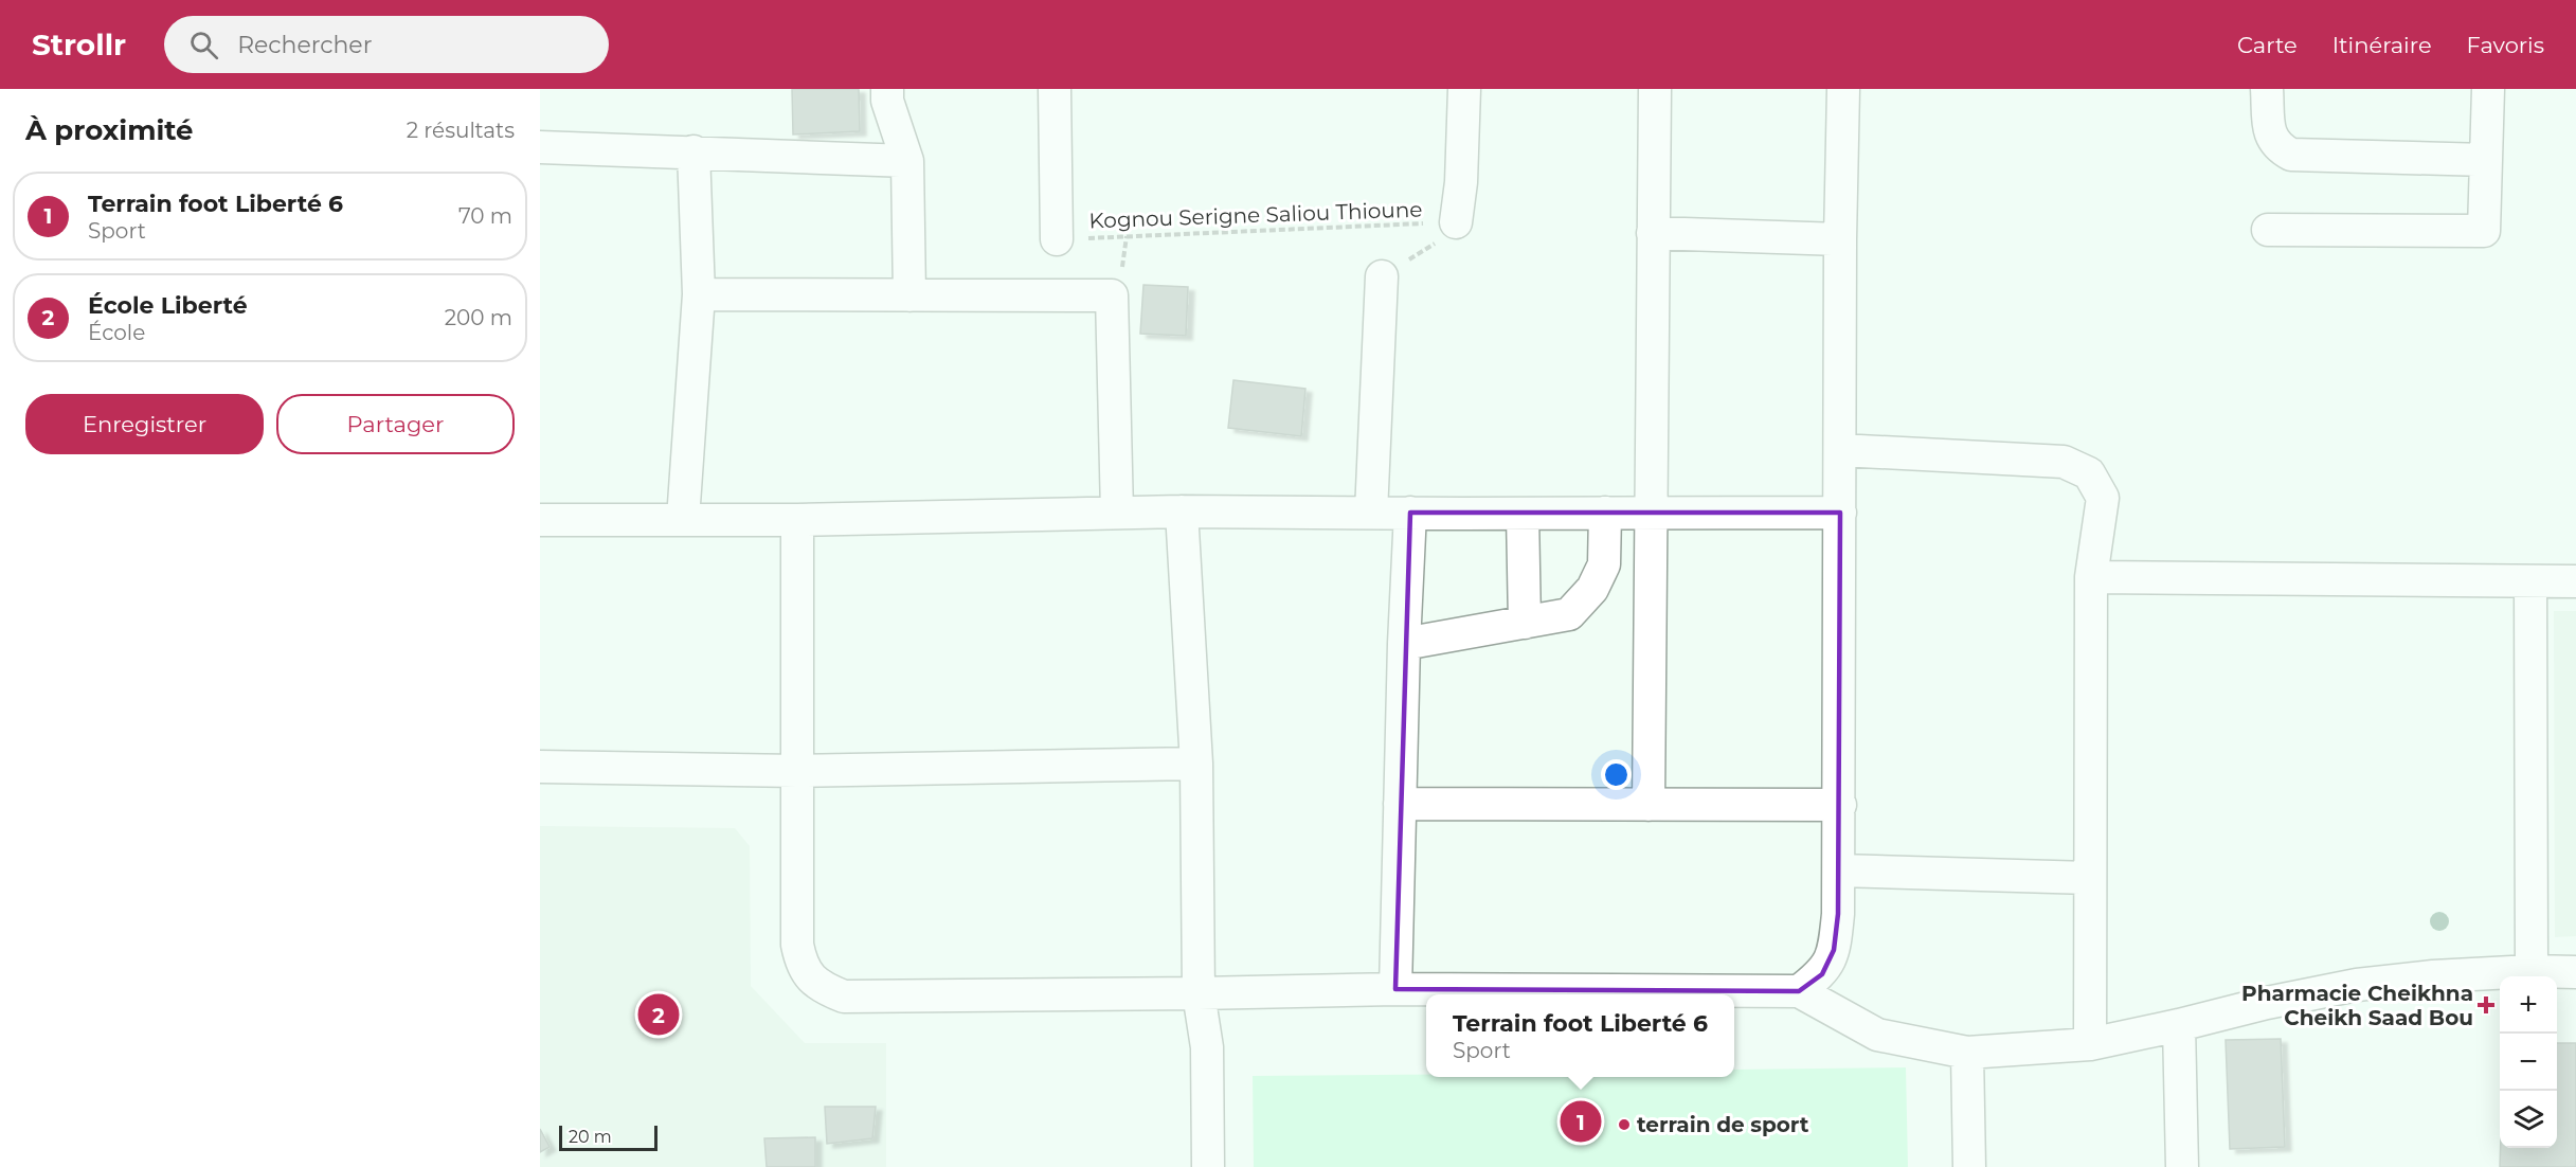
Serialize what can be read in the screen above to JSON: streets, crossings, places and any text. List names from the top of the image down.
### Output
{
  "streets": {
    "path": ["Kognou Serigne Saliou Thioune"]
  },
  "places": {
    "health": ["Pharmacie Cheikhna Cheikh Saad Bou"],
    "other": ["terrain de sport"]
  },
  "scale_bar": "20 m",
  "page": {
    "header": "Strollr",
    "search": "Rechercher",
    "nav": ["Carte", "Itinéraire", "Favoris"],
    "heading": ["À proximité", "2 résultats"],
    "list": [
      {
        "mark": "1",
        "name": "Terrain foot Liberté 6",
        "note": "Sport",
        "value": "70 m"
      },
      {
        "mark": "2",
        "name": "École Liberté",
        "note": "École",
        "value": "200 m"
      }
    ],
    "buttons": ["Enregistrer", "Partager"],
    "map_buttons": ["+", "−"],
    "pins": ["2", "1"],
    "popup": ["Terrain foot Liberté 6", "Sport"],
    "scale": "20 m"
  }
}
